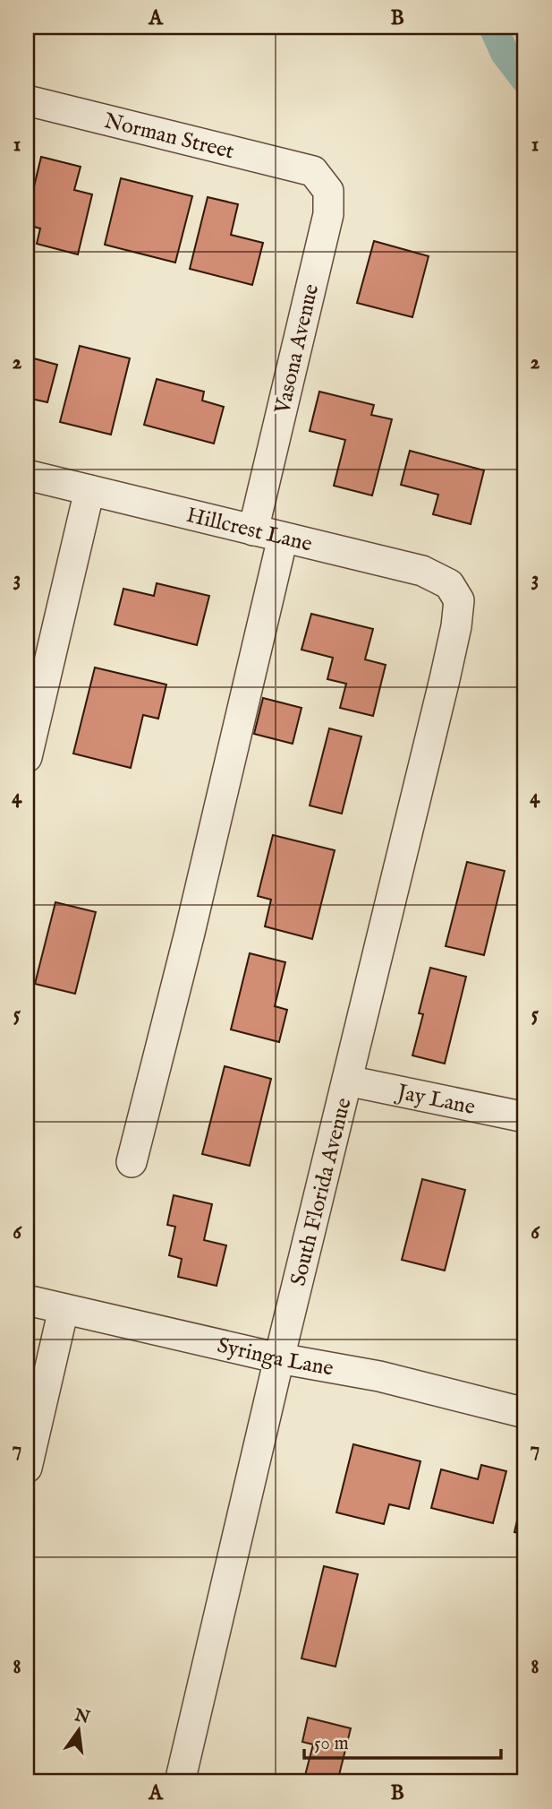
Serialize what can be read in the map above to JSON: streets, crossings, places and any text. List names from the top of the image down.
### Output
{
  "streets": {
    "street": [
      "Norman Street",
      "Vasona Avenue",
      "Hillcrest Lane",
      "Jay Lane",
      "South Florida Avenue",
      "Syringa Lane"
    ]
  },
  "crossings": [
    ["Norman Street", "Vasona Avenue"],
    ["Vasona Avenue", "Hillcrest Lane"],
    ["Hillcrest Lane", "South Florida Avenue"],
    ["Jay Lane", "South Florida Avenue"],
    ["South Florida Avenue", "Syringa Lane"]
  ],
  "scale_bar": "50 m",
  "north": "top",
  "grid": {
    "columns": ["A", "B"],
    "rows": [
      "1",
      "2",
      "3",
      "4",
      "5",
      "6",
      "7",
      "8"
    ]
  }
}
